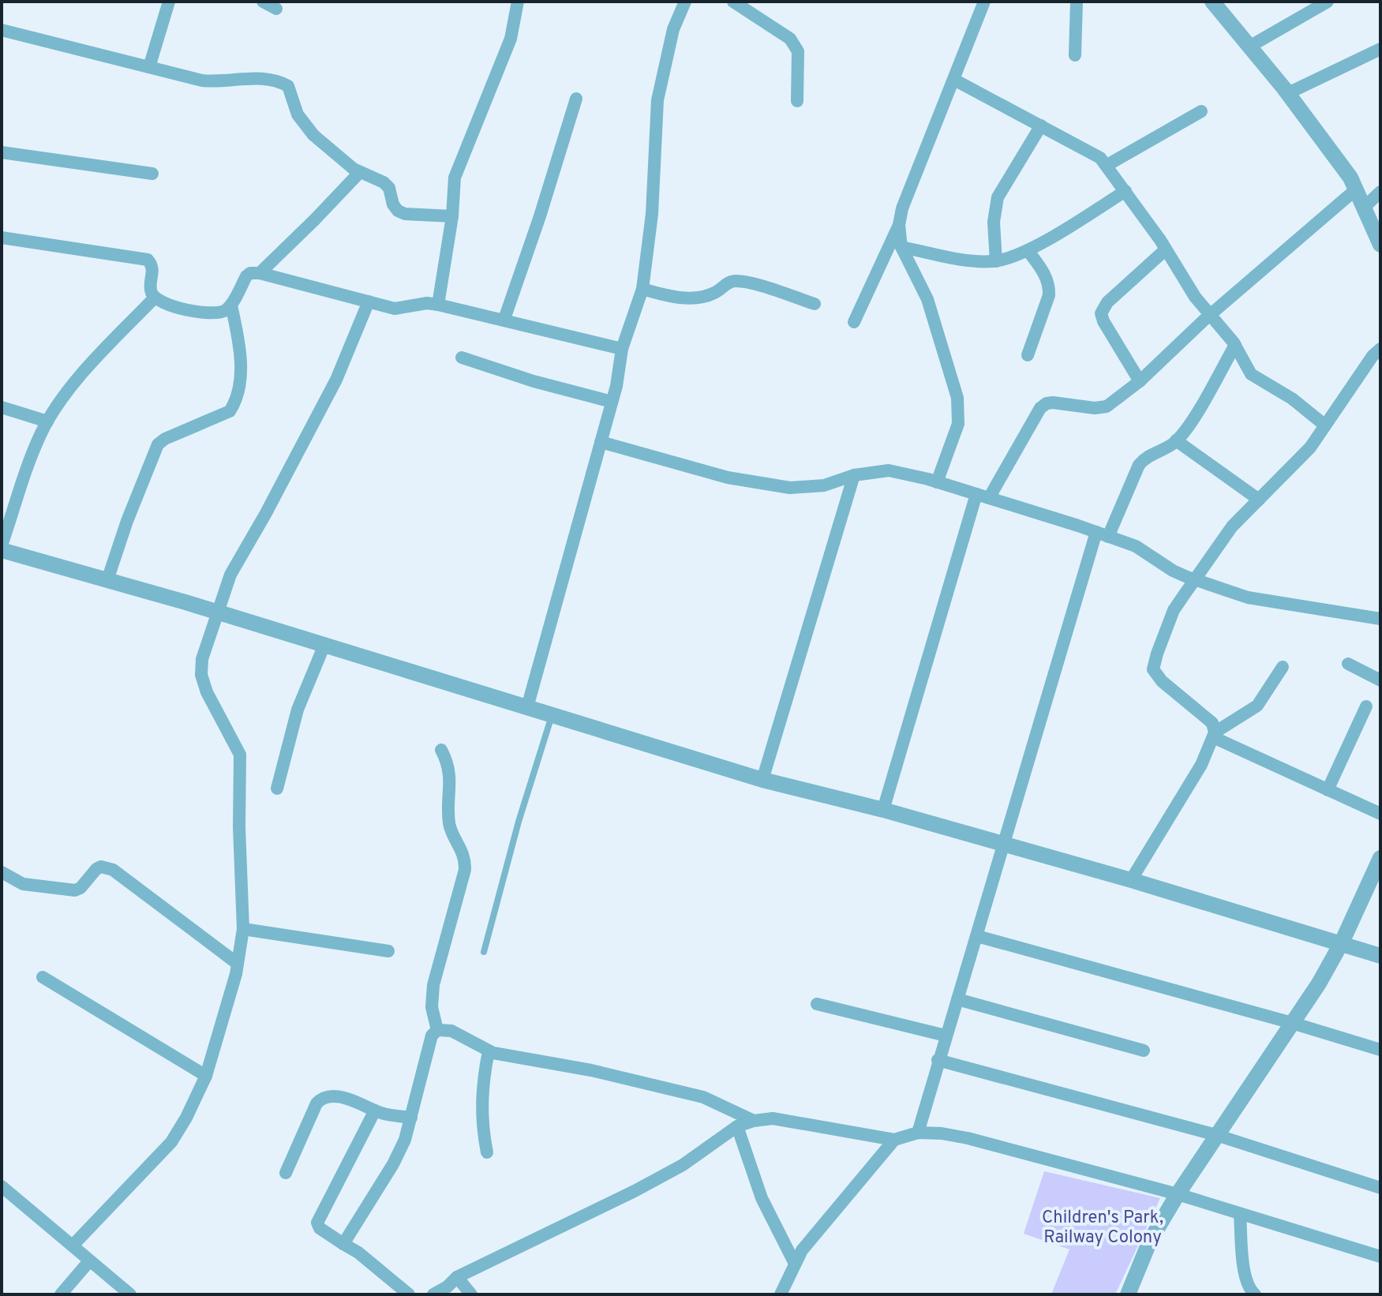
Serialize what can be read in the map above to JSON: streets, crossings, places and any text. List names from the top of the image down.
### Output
{
  "parks": ["Children's Park, Railway Colony"]
}
